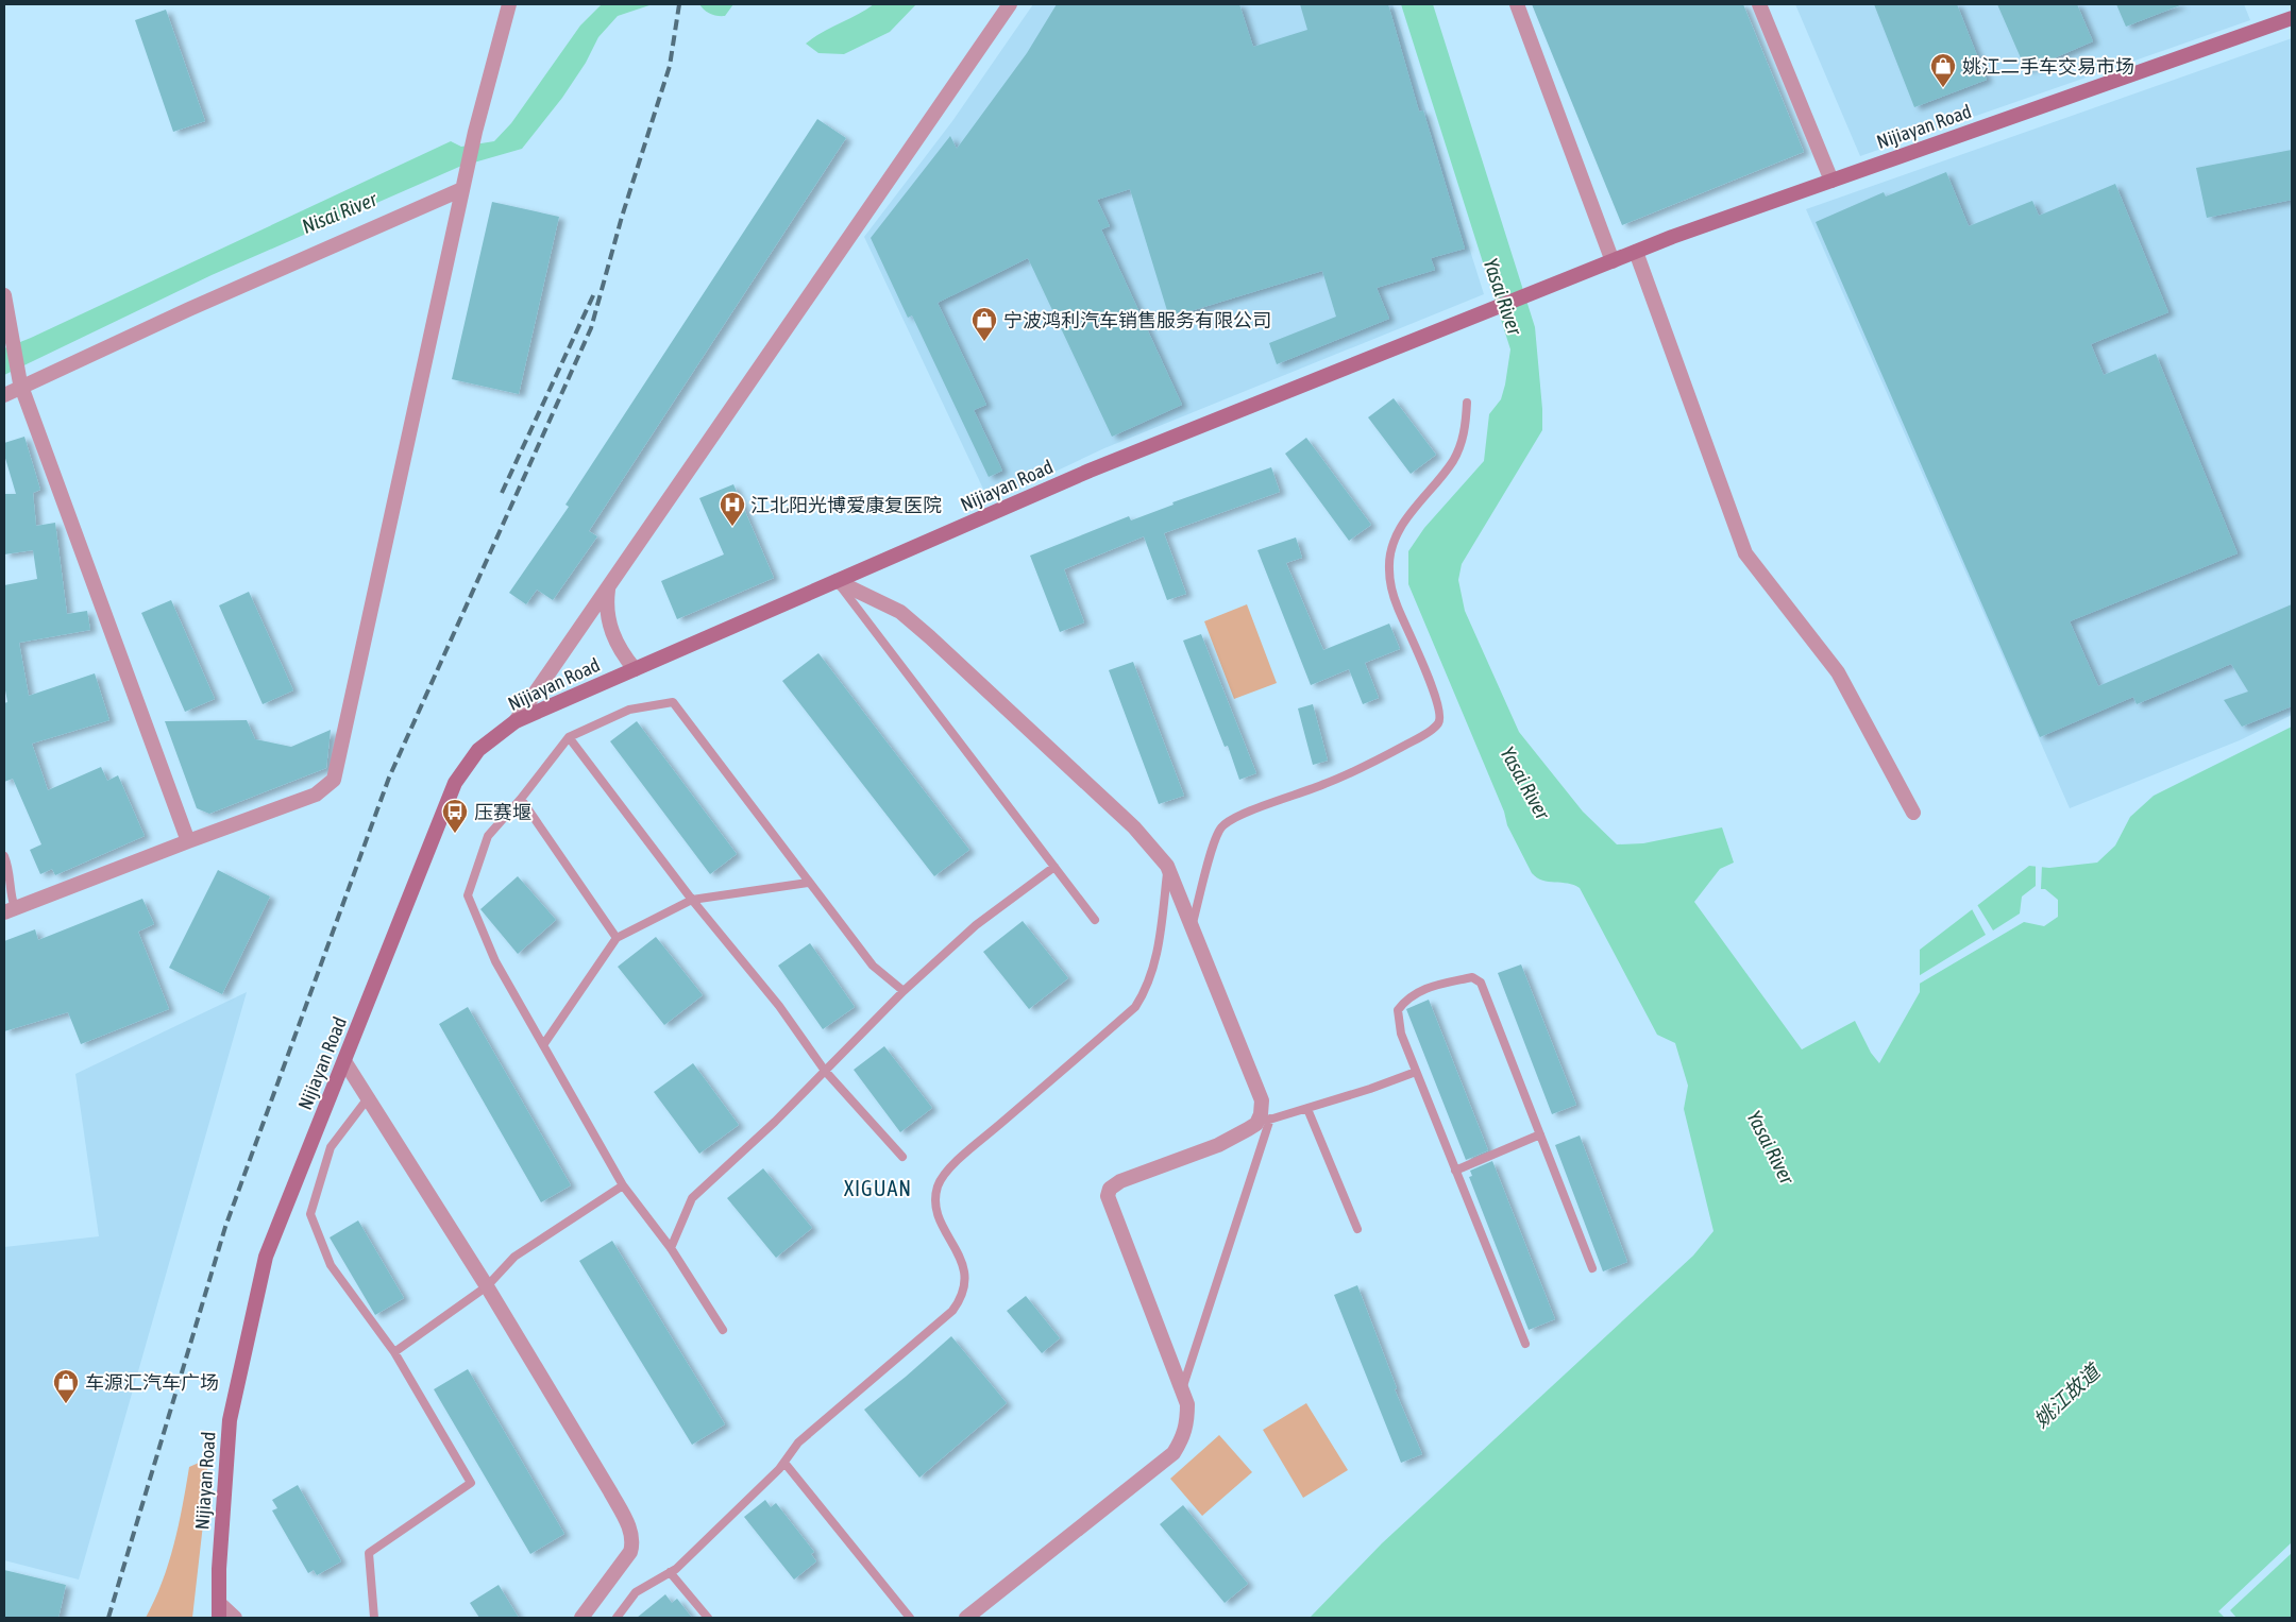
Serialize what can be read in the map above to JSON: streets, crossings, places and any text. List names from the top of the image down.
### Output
{
  "streets": {
    "main road": ["Nijiayan Road"]
  },
  "districts": ["XIGUAN"],
  "water": ["Nisai River", "Yasai River", "姚江故道"],
  "places": {
    "shop": ["姚江二手车交易市场", "宁波鸿利汽车销售服务有限公司", "车源汇汽车广场"],
    "hospital": ["江北阳光博爱康复医院"],
    "bus stop": ["压赛堰"]
  }
}
